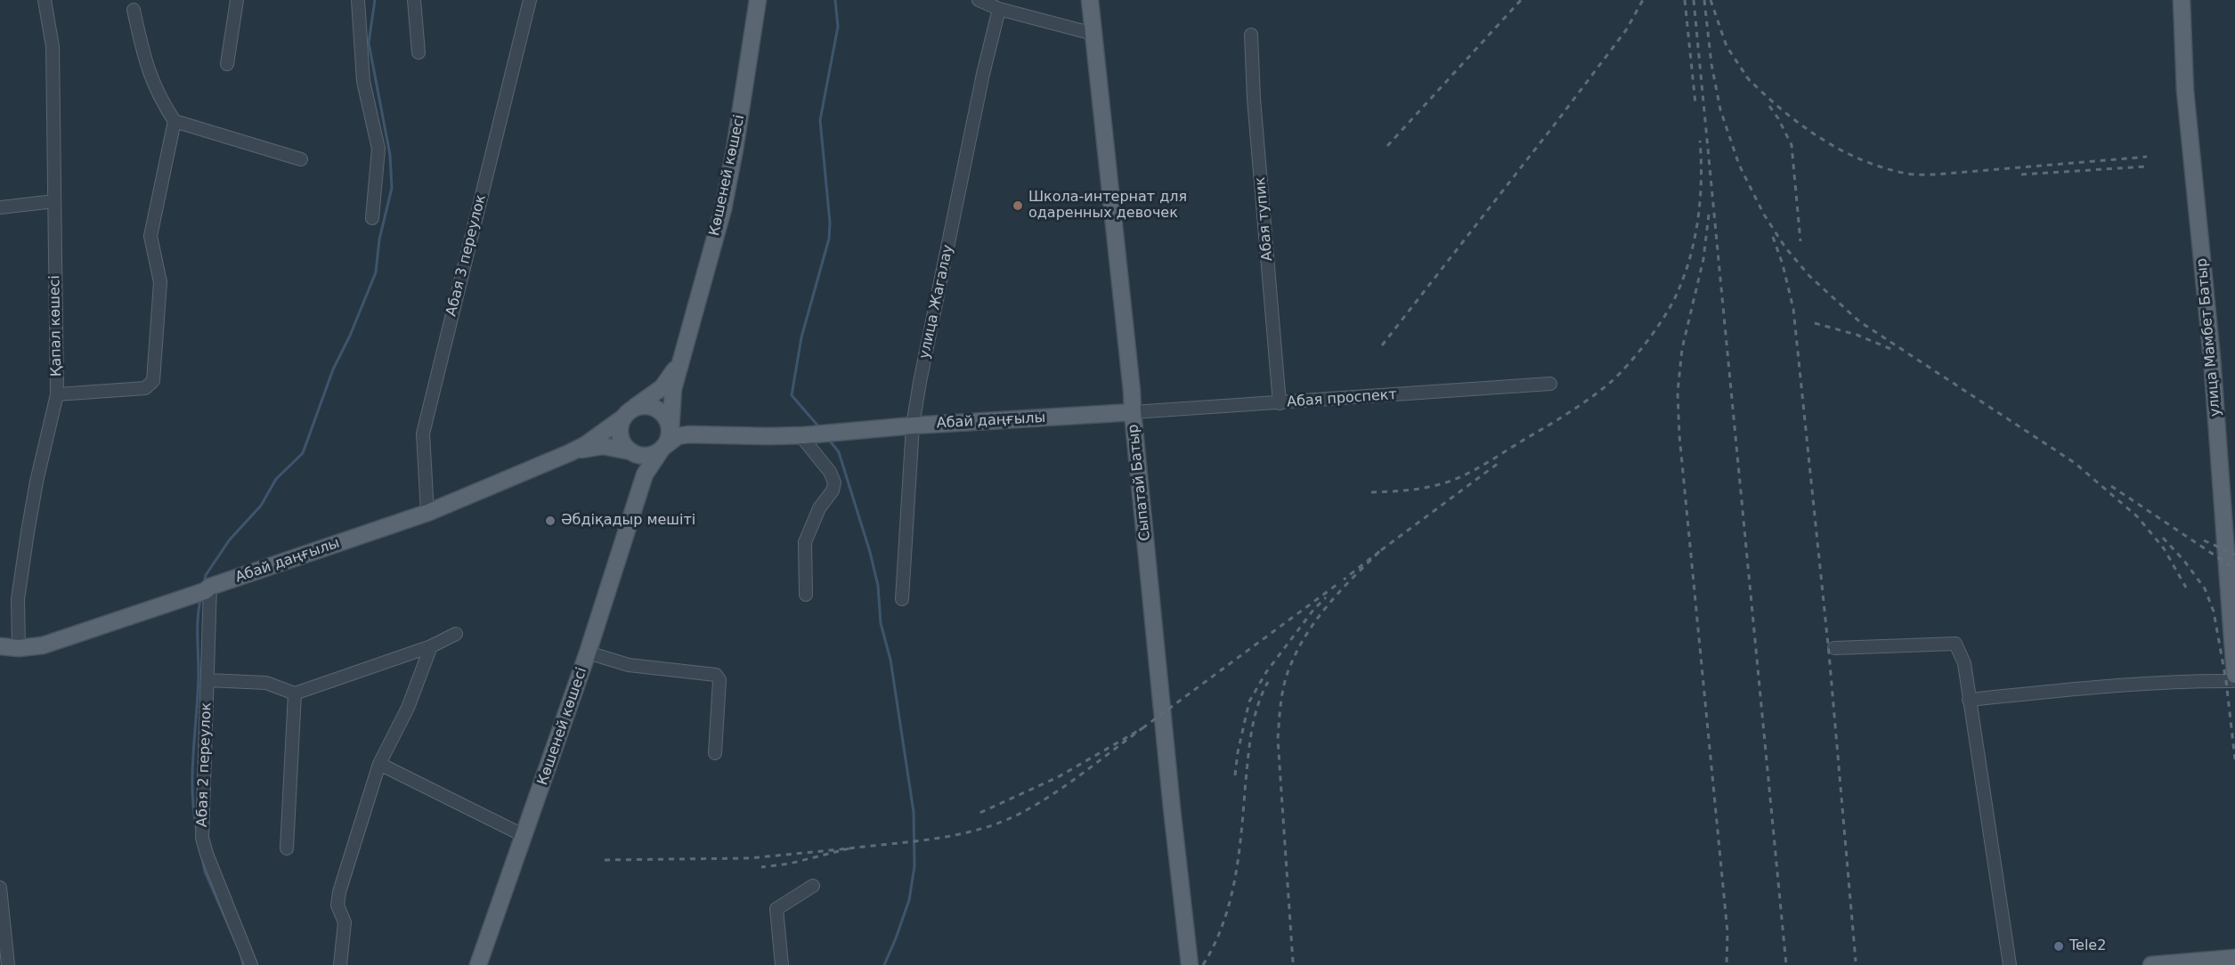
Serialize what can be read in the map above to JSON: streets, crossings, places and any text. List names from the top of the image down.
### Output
{
  "streets": {
    "main road": [
      "Көшеней көшесі",
      "улица Мамбет Батыр",
      "Абай даңғылы",
      "Сыпатай Батыр"
    ],
    "street": [
      "Абая тупик",
      "Абая 3 переулок",
      "улица Жагалау",
      "Қапал көшесі",
      "Абая проспект",
      "Абая 2 переулок"
    ]
  },
  "crossings": [
    ["Абая тупик", "Абая проспект"],
    ["Абая 3 переулок", "Абай даңғылы"],
    ["улица Жагалау", "Абай даңғылы"],
    ["Қапал көшесі", "Абай даңғылы"],
    ["Абая проспект", "Абай даңғылы"],
    ["Абая проспект", "Сыпатай Батыр"],
    ["Абай даңғылы", "Сыпатай Батыр"],
    ["Абай даңғылы", "Абая 2 переулок"]
  ],
  "places": ["Школа-интернат для одаренных девочек", "Әбдіқадыр мешіті", "Tele2"]
}
